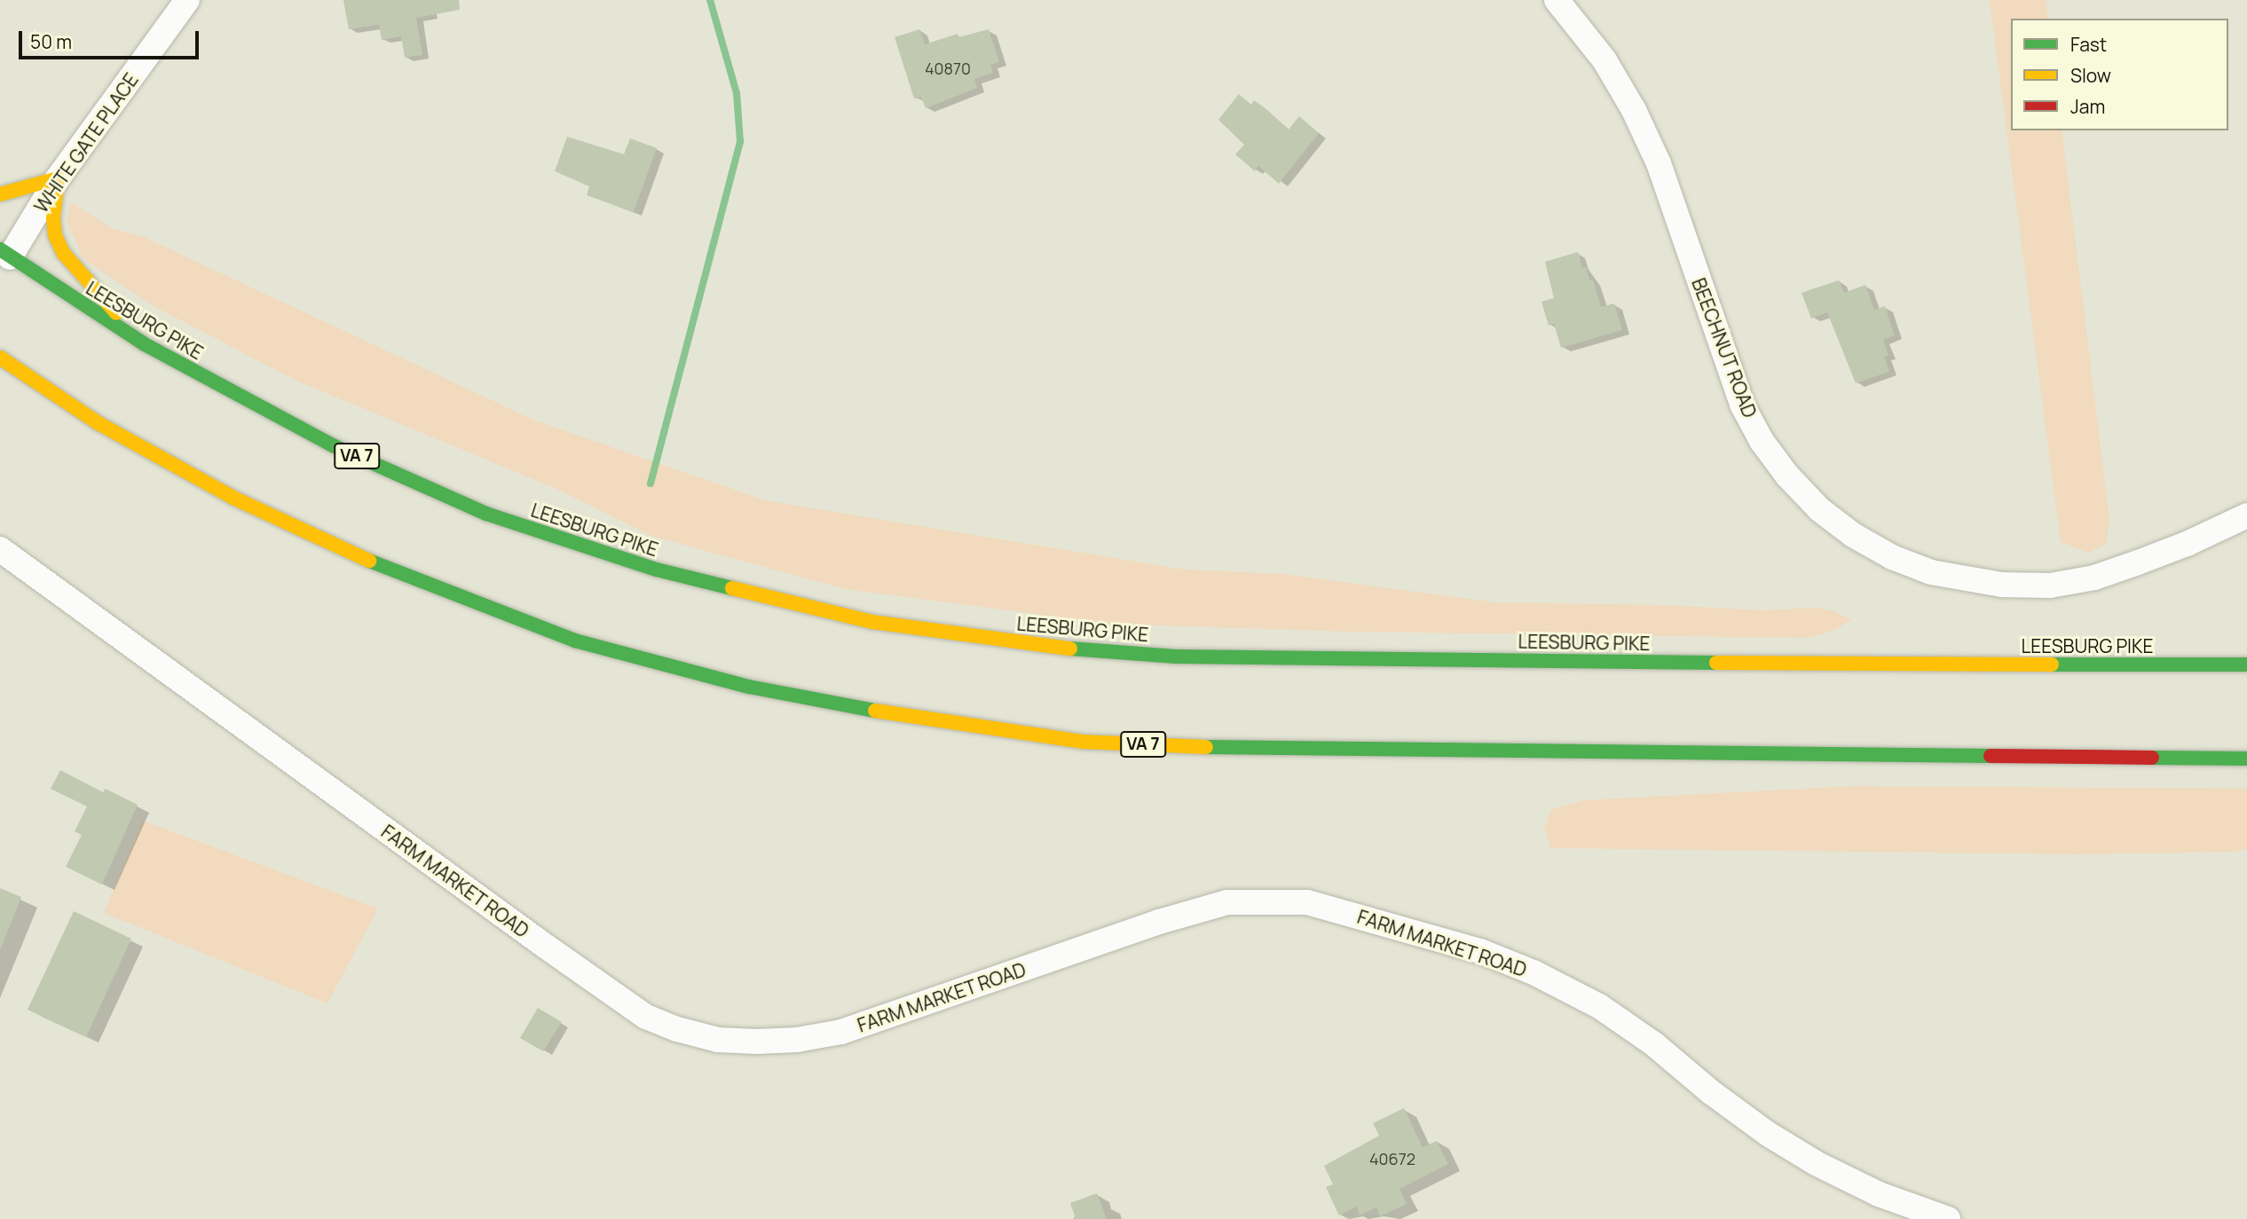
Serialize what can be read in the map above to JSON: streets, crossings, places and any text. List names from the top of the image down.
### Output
{
  "streets": {
    "highway": ["LEESBURG PIKE", "VA 7"],
    "street": ["WHITE GATE PLACE", "BEECHNUT ROAD", "FARM MARKET ROAD"]
  },
  "crossings": [
    ["WHITE GATE PLACE", "LEESBURG PIKE"]
  ],
  "house_numbers": ["40870", "40672"],
  "legend": ["Fast", "Slow", "Jam"],
  "scale_bar": "50 m"
}
